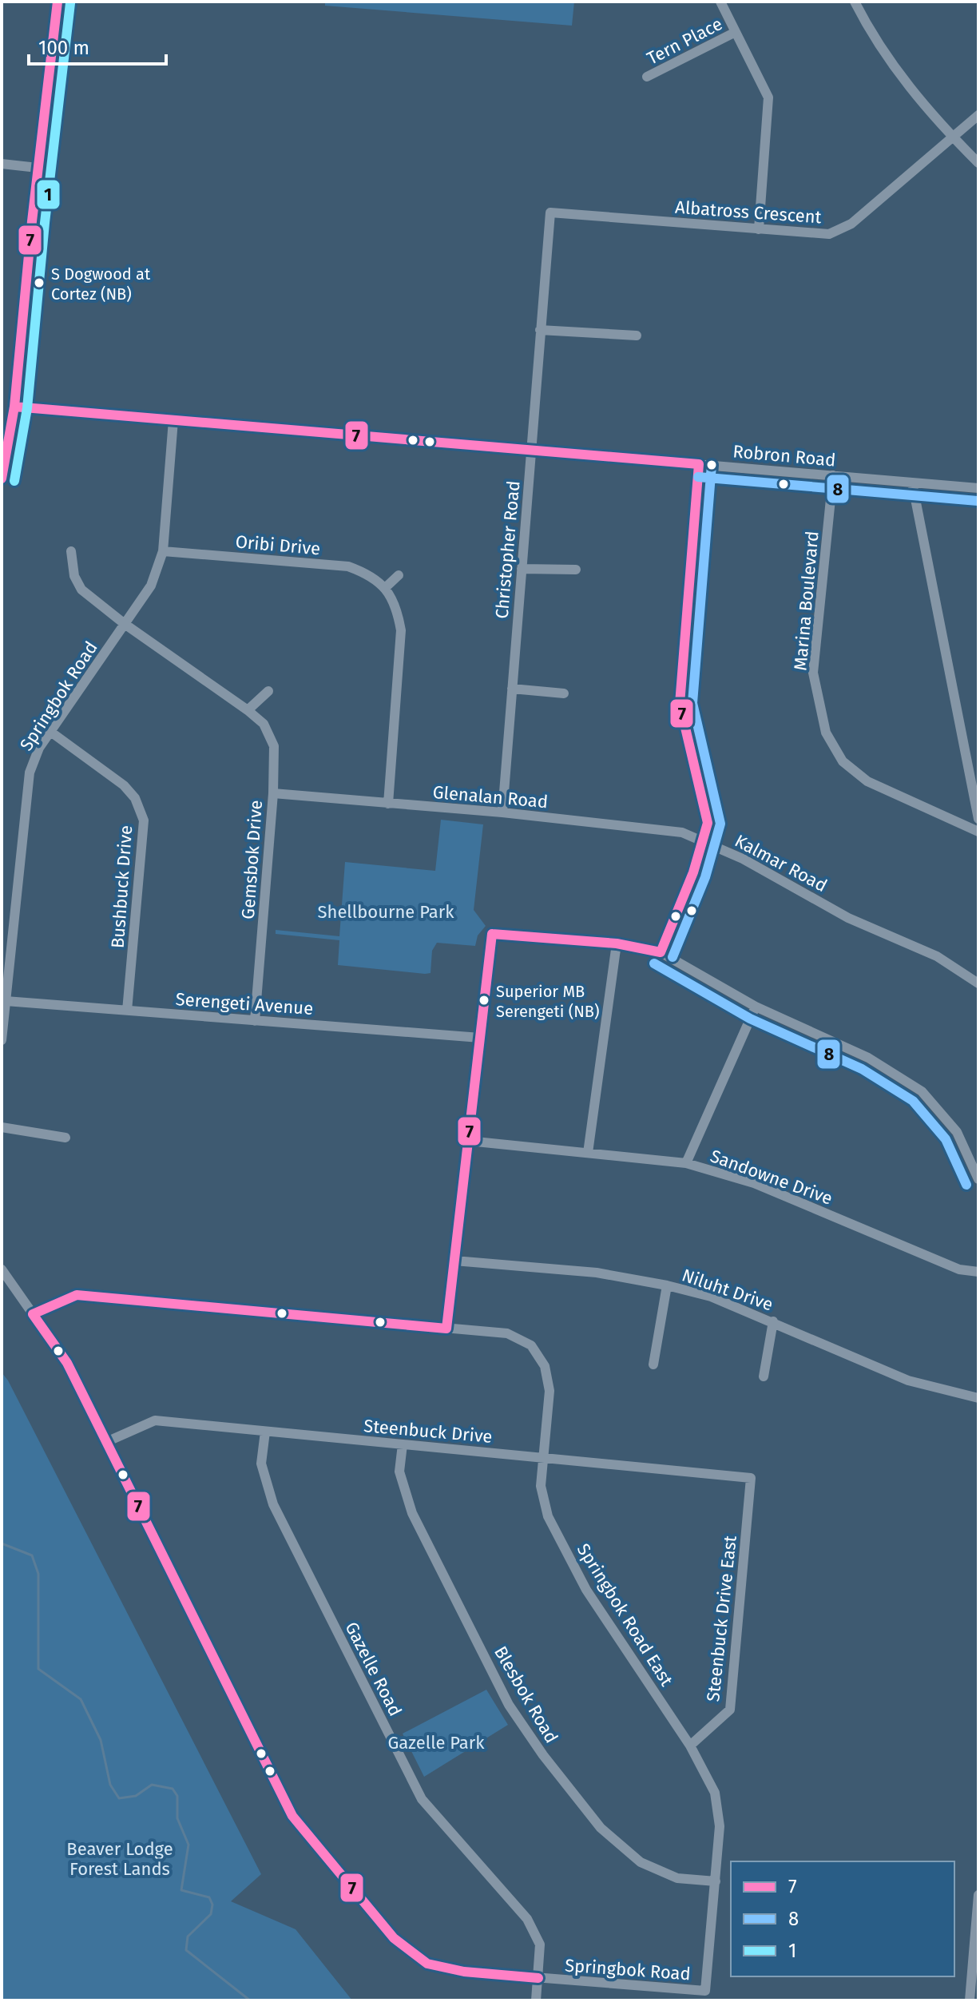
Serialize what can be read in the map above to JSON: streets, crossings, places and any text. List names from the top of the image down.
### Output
{
  "streets": {
    "street": [
      "Tern Place",
      "Albatross Crescent",
      "Robron Road",
      "Oribi Drive",
      "Christopher Road",
      "Marina Boulevard",
      "Springbok Road",
      "Glenalan Road",
      "Gemsbok Drive",
      "Kalmar Road",
      "Bushbuck Drive",
      "Serengeti Avenue",
      "Sandowne Drive",
      "Niluht Drive",
      "Steenbuck Drive",
      "Springbok Road East",
      "Steenbuck Drive East",
      "Gazelle Road",
      "Blesbok Road"
    ]
  },
  "crossings": [
    ["Albatross Crescent", "Christopher Road"],
    ["Robron Road", "Christopher Road"],
    ["Robron Road", "Marina Boulevard"],
    ["Robron Road", "Springbok Road"],
    ["Oribi Drive", "Springbok Road"],
    ["Christopher Road", "Glenalan Road"],
    ["Springbok Road", "Gemsbok Drive"],
    ["Springbok Road", "Bushbuck Drive"],
    ["Springbok Road", "Serengeti Avenue"],
    ["Springbok Road", "Steenbuck Drive"],
    ["Springbok Road", "Springbok Road East"],
    ["Springbok Road", "Steenbuck Drive East"],
    ["Springbok Road", "Gazelle Road"],
    ["Springbok Road", "Blesbok Road"],
    ["Glenalan Road", "Gemsbok Drive"],
    ["Glenalan Road", "Kalmar Road"],
    ["Gemsbok Drive", "Serengeti Avenue"],
    ["Bushbuck Drive", "Serengeti Avenue"],
    ["Steenbuck Drive", "Springbok Road East"],
    ["Steenbuck Drive", "Steenbuck Drive East"],
    ["Steenbuck Drive", "Gazelle Road"],
    ["Steenbuck Drive", "Blesbok Road"],
    ["Springbok Road East", "Steenbuck Drive East"]
  ],
  "parks": ["Shellbourne Park", "Gazelle Park", "Beaver Lodge Forest Lands"],
  "places": ["S Dogwood at Cortez (NB)", "Superior MB Serengeti (NB)"],
  "lines": ["transit line 7", "transit line 1", "transit line 8"],
  "legend": ["7", "8", "1"],
  "scale_bar": "100 m"
}
